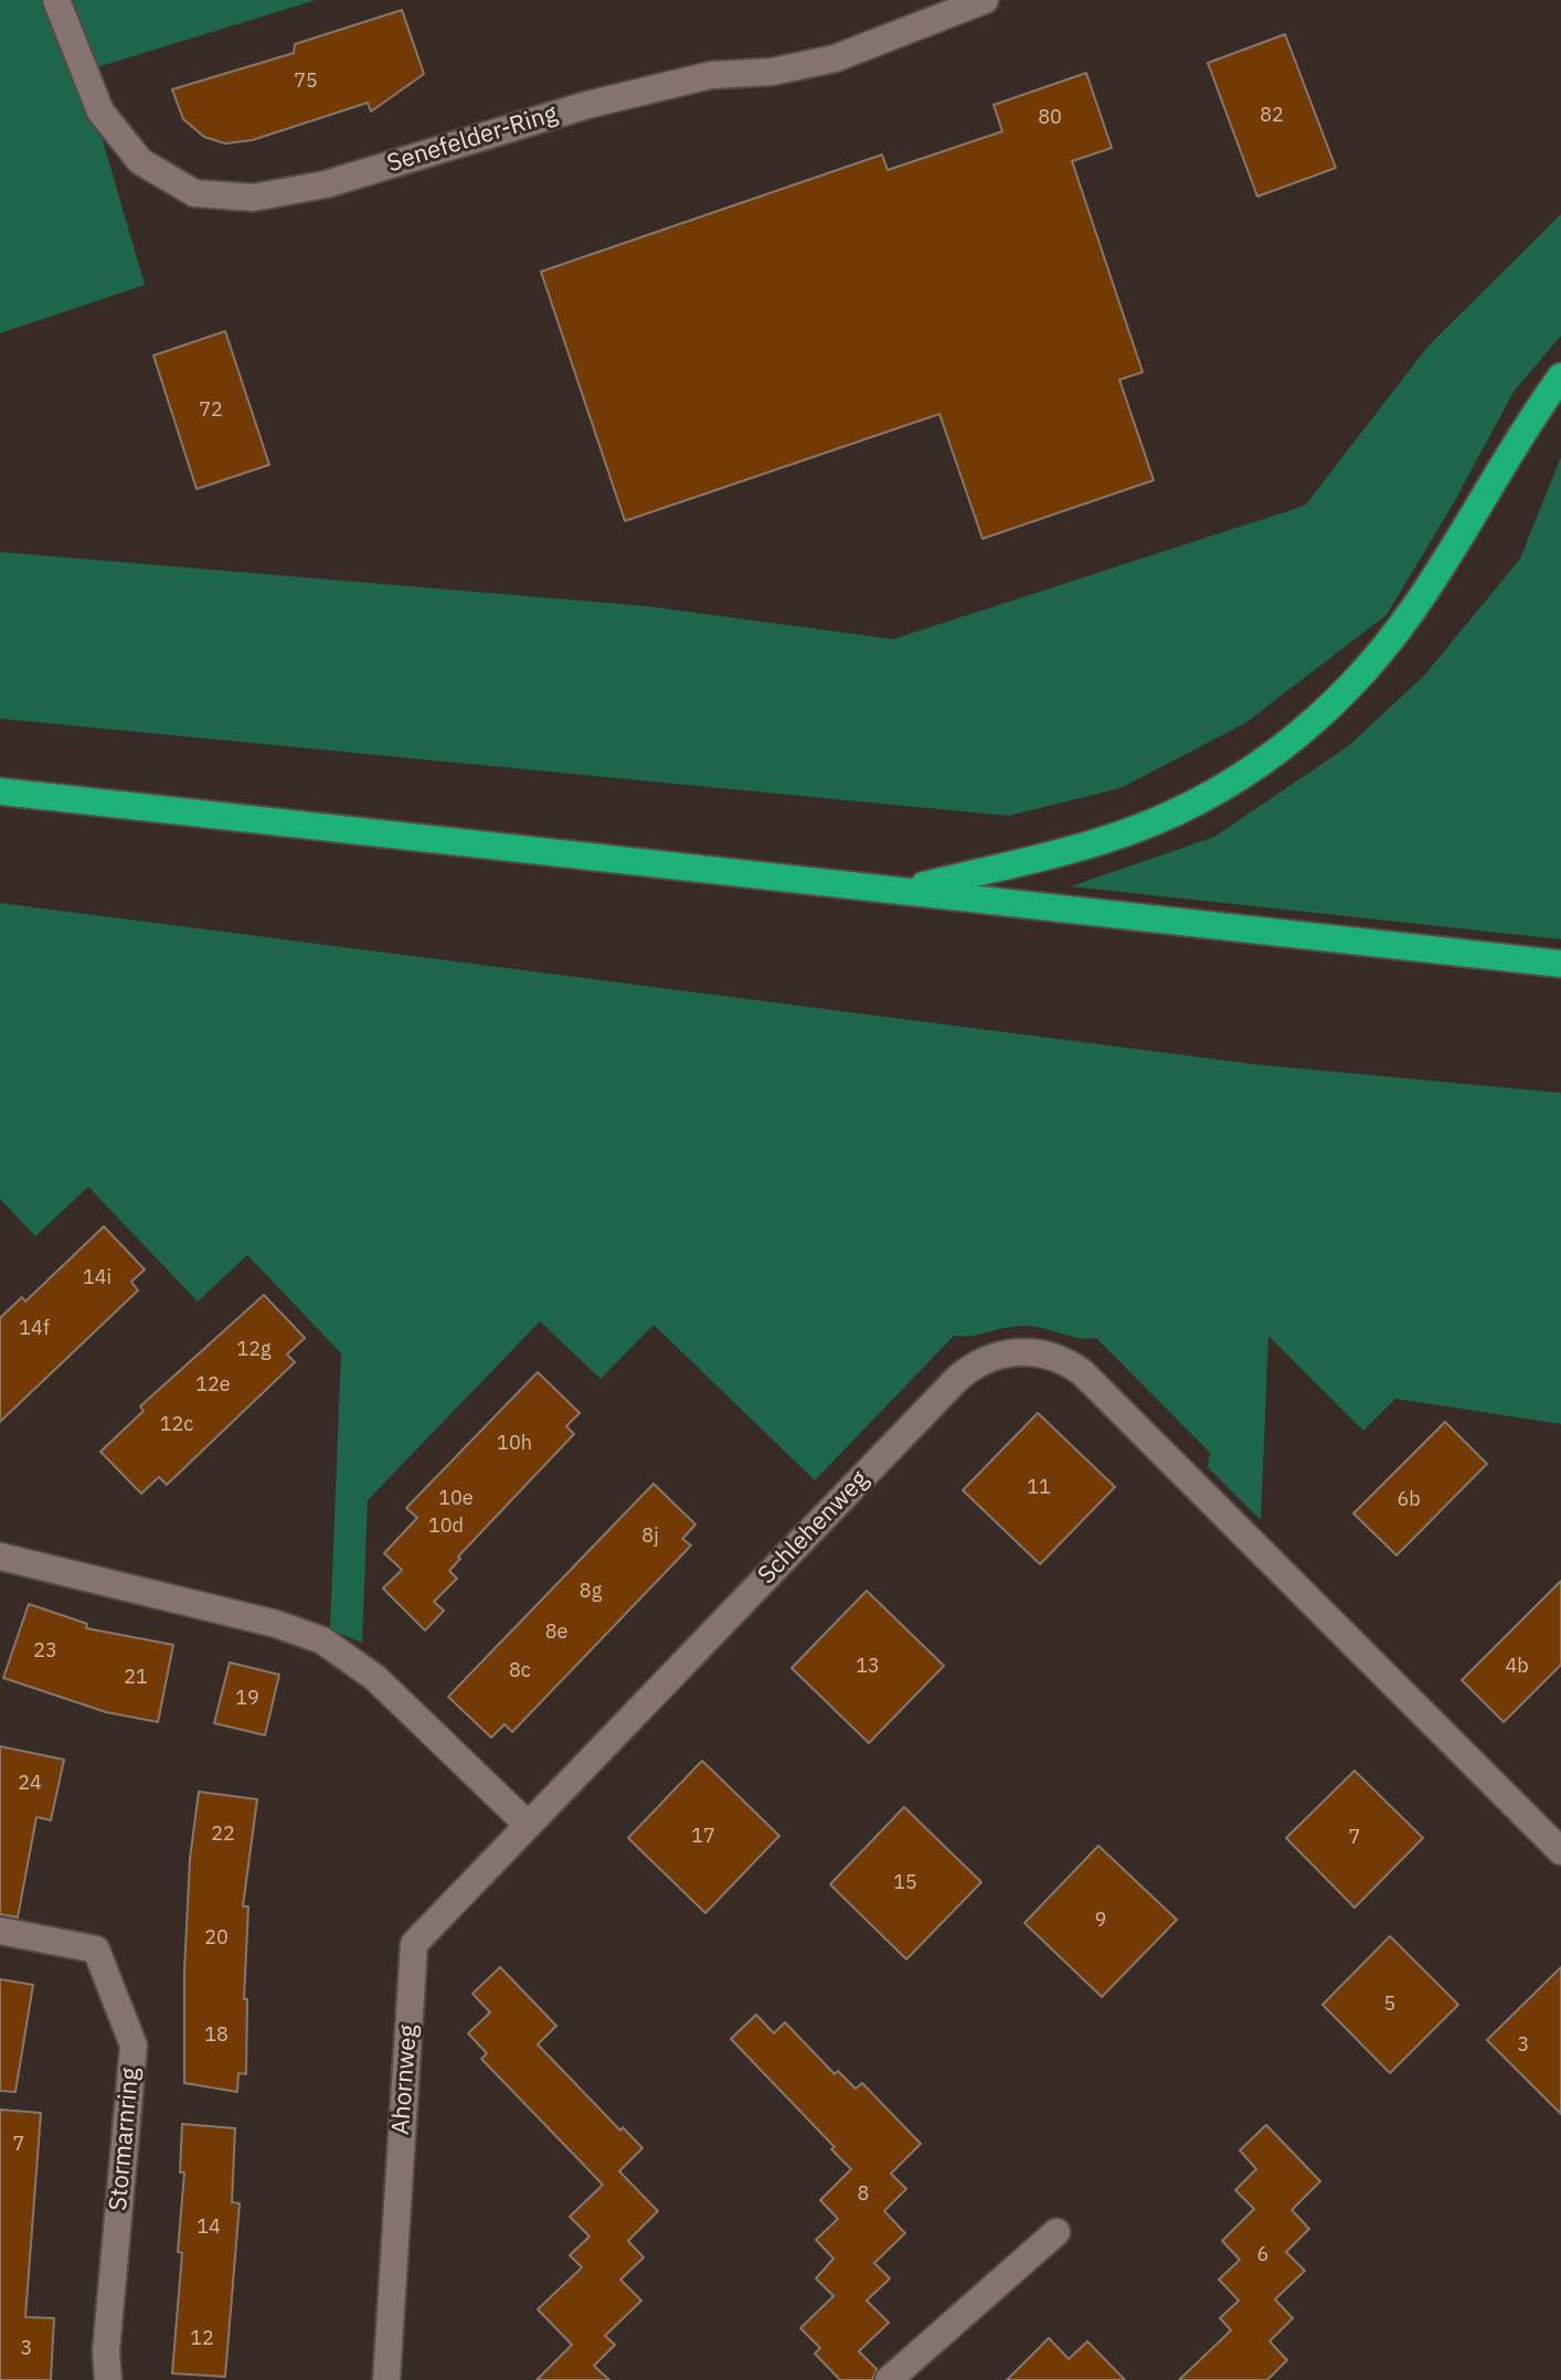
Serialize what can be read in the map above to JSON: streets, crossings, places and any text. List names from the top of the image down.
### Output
{
  "streets": {
    "street": [
      "Senefelder-Ring",
      "Schlehenweg",
      "Ahornweg",
      "Stormarnring"
    ]
  },
  "crossings": [
    ["Schlehenweg", "Ahornweg"]
  ],
  "house_numbers": [
    "75",
    "82",
    "80",
    "72",
    "14i",
    "14f",
    "12g",
    "12e",
    "12c",
    "10h",
    "11",
    "10e",
    "6b",
    "10d",
    "8j",
    "8g",
    "8e",
    "23",
    "13",
    "4b",
    "8c",
    "21",
    "19",
    "24",
    "22",
    "17",
    "7",
    "15",
    "9",
    "20",
    "5",
    "18",
    "3",
    "7",
    "8",
    "14",
    "6",
    "12",
    "3"
  ]
}
